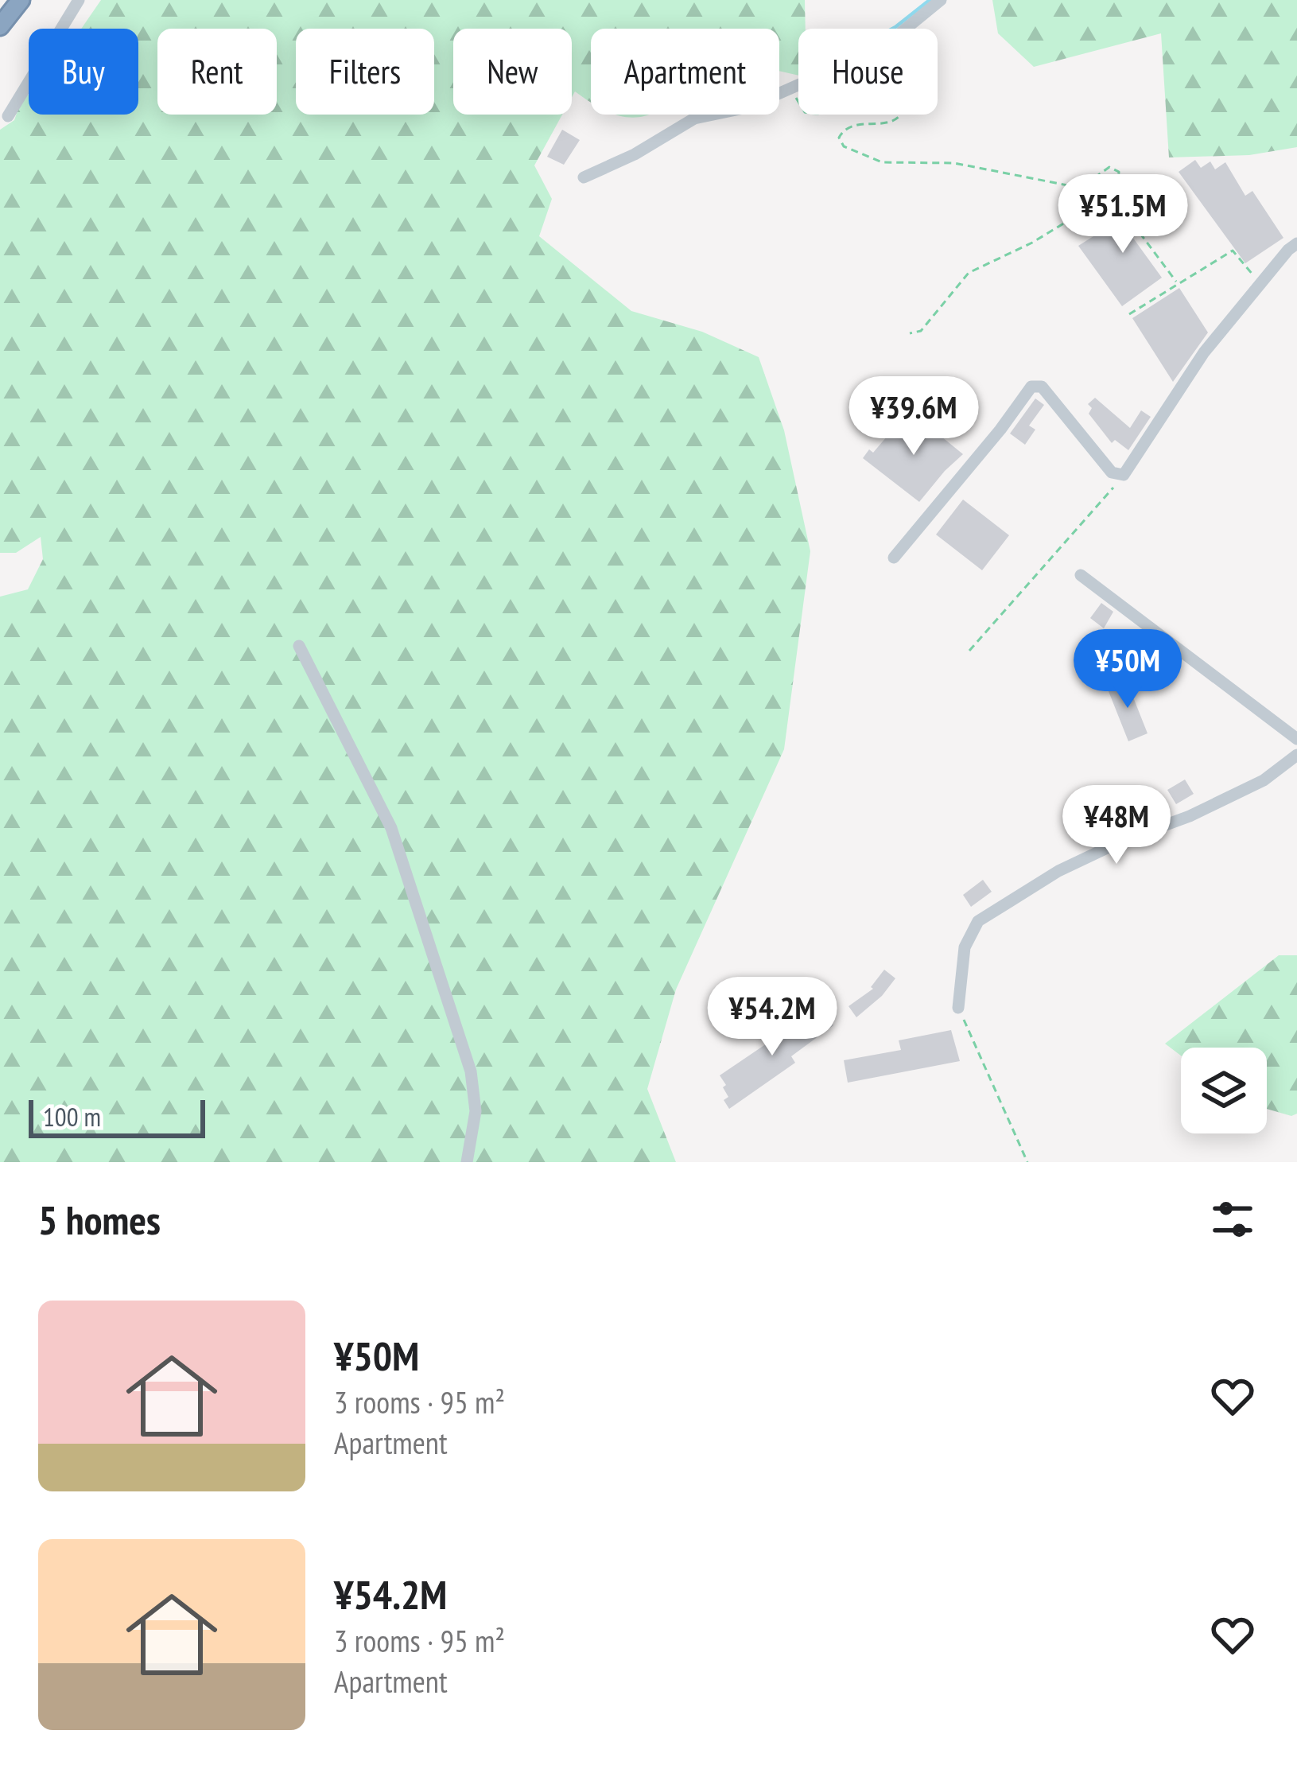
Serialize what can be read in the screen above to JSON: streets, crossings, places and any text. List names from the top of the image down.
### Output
{
  "scale_bar": "100 m",
  "page": {
    "chip": [
      "Buy",
      "Rent",
      "Filters",
      "New",
      "Apartment",
      "House"
    ],
    "price": [
      "¥51.5M",
      "¥39.6M",
      "¥50M",
      "¥48M",
      "¥54.2M"
    ],
    "scale": "100 m",
    "heading": "5 homes",
    "list": [
      {
        "name": "¥50M",
        "note": "3 rooms · 95 m² · Apartment"
      },
      {
        "name": "¥54.2M",
        "note": "3 rooms · 95 m² · Apartment"
      }
    ]
  }
}
